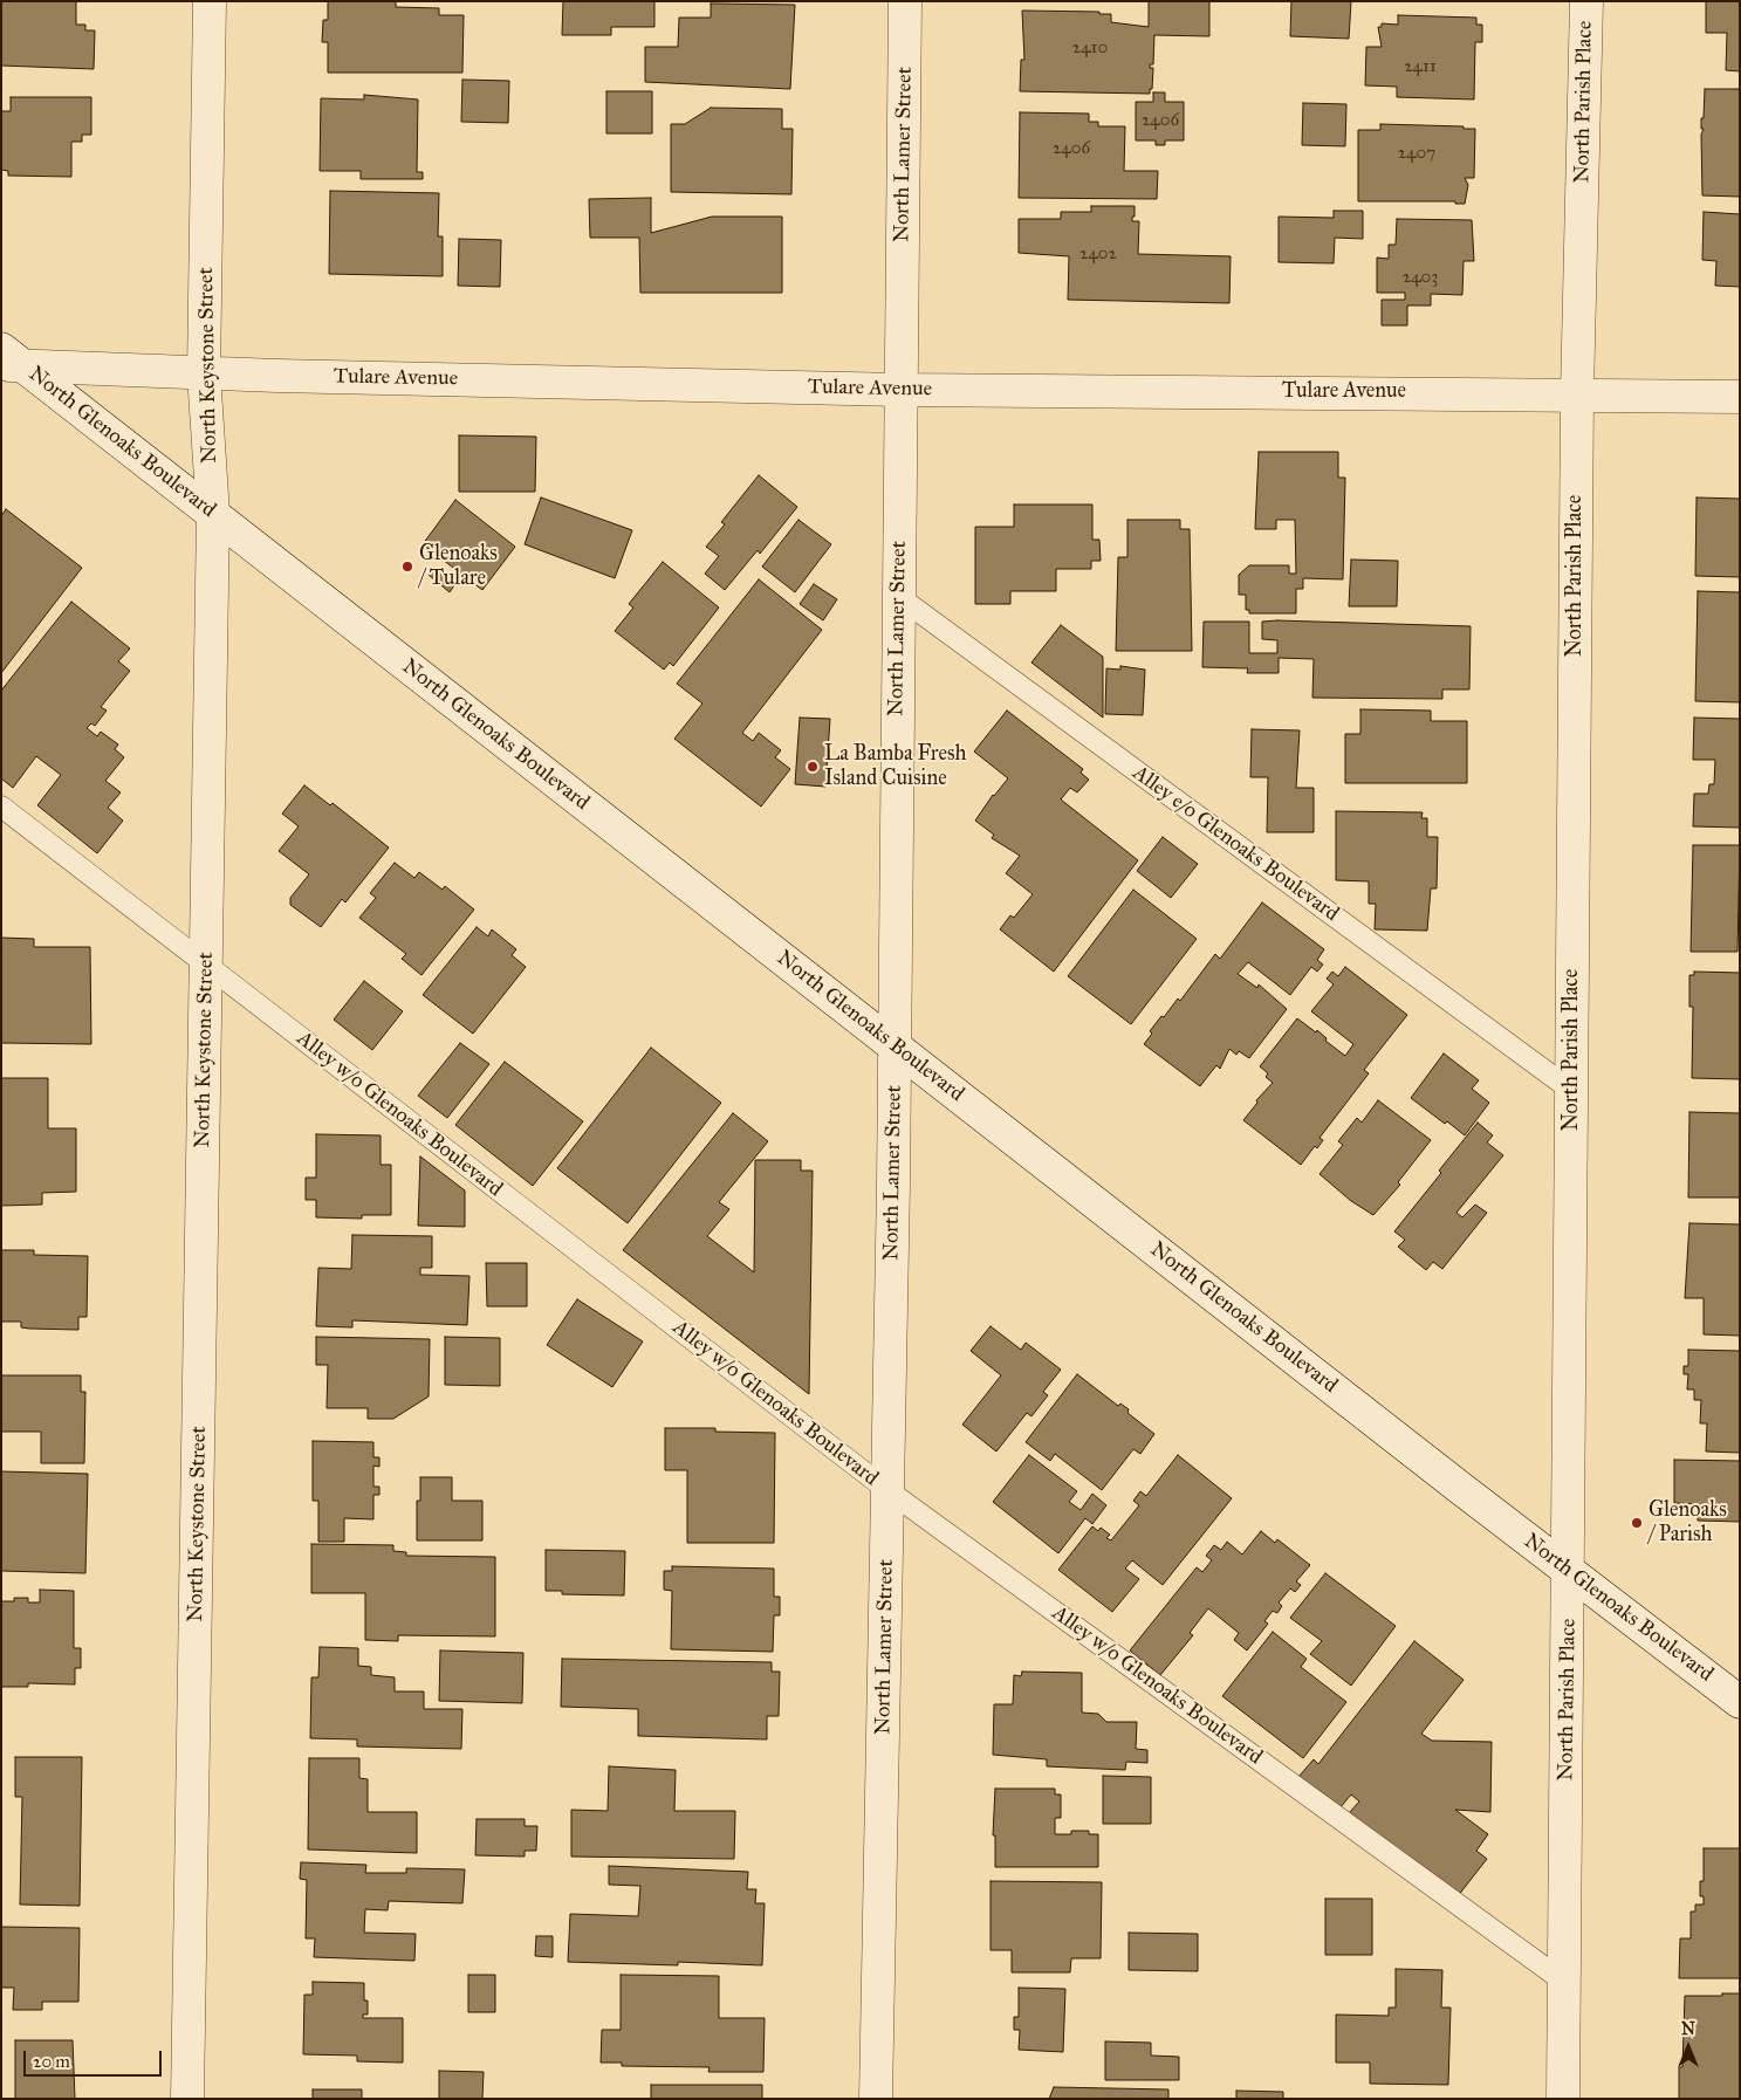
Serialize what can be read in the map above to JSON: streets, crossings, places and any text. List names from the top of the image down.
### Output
{
  "streets": {
    "street": [
      "North Parish Place",
      "North Lamer Street",
      "North Keystone Street",
      "Tulare Avenue",
      "North Glenoaks Boulevard"
    ],
    "lane": ["Alley e/o Glenoaks Boulevard", "Alley w/o Glenoaks Boulevard"]
  },
  "crossings": [
    ["North Parish Place", "Tulare Avenue"],
    ["North Parish Place", "North Glenoaks Boulevard"],
    ["North Parish Place", "Alley e/o Glenoaks Boulevard"],
    ["North Parish Place", "Alley w/o Glenoaks Boulevard"],
    ["North Lamer Street", "Tulare Avenue"],
    ["North Lamer Street", "North Glenoaks Boulevard"],
    ["North Lamer Street", "Alley e/o Glenoaks Boulevard"],
    ["North Lamer Street", "Alley w/o Glenoaks Boulevard"],
    ["North Keystone Street", "Tulare Avenue"],
    ["North Keystone Street", "North Glenoaks Boulevard"],
    ["North Keystone Street", "Alley w/o Glenoaks Boulevard"],
    ["Tulare Avenue", "North Glenoaks Boulevard"]
  ],
  "places": ["Glenoaks / Tulare", "La Bamba Fresh Island Cuisine", "Glenoaks / Parish"],
  "house_numbers": [
    "2410",
    "2411",
    "2406",
    "2406",
    "2407",
    "2402",
    "2403"
  ],
  "scale_bar": "20 m",
  "north": "top"
}
